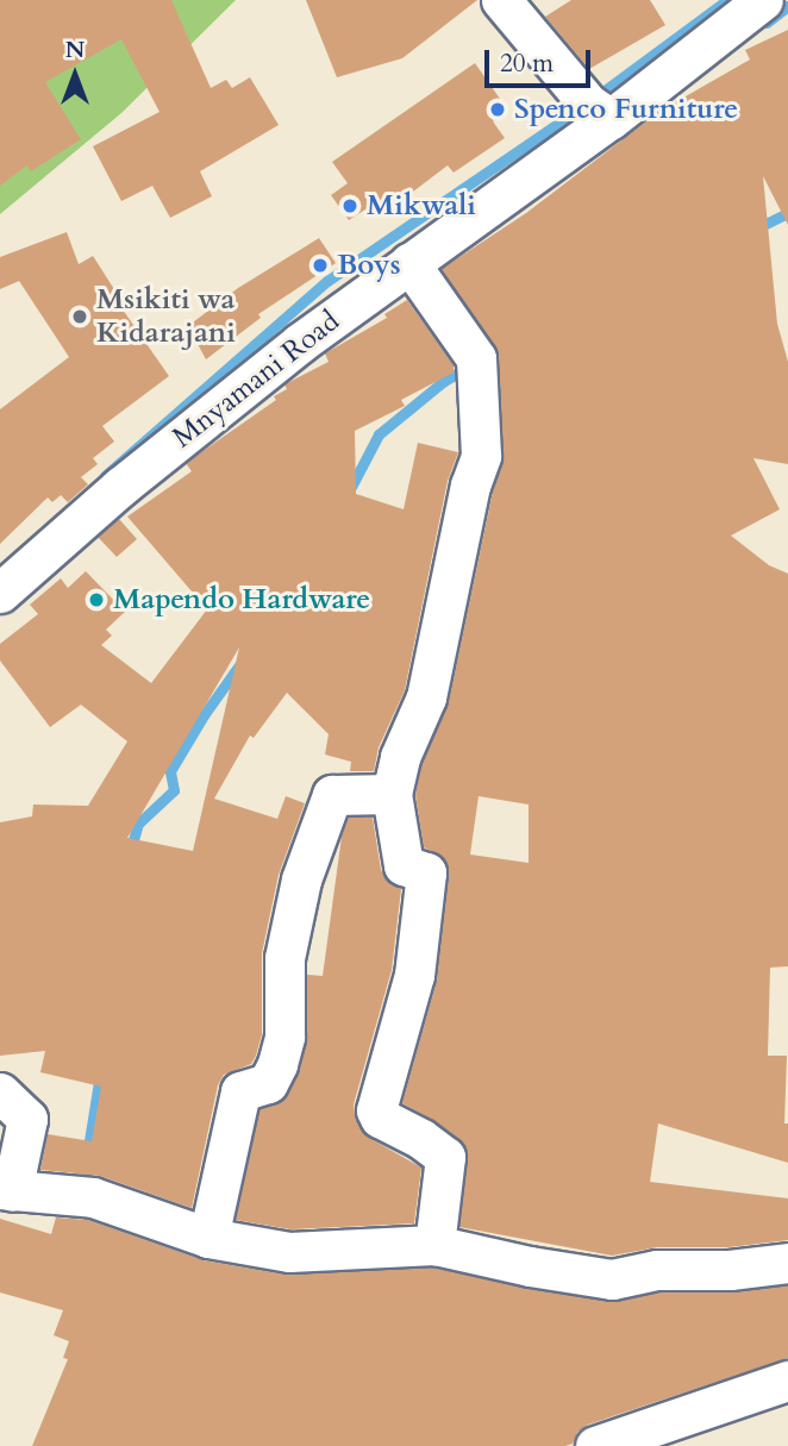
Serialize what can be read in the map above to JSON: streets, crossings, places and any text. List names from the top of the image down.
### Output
{
  "streets": {
    "street": ["Mnyamani Road"]
  },
  "places": [
    "Spenco Furniture",
    "Mikwali",
    "Boys",
    "Msikiti wa Kidarajani",
    "Mapendo Hardware"
  ],
  "scale_bar": "20 m",
  "north": "top"
}
